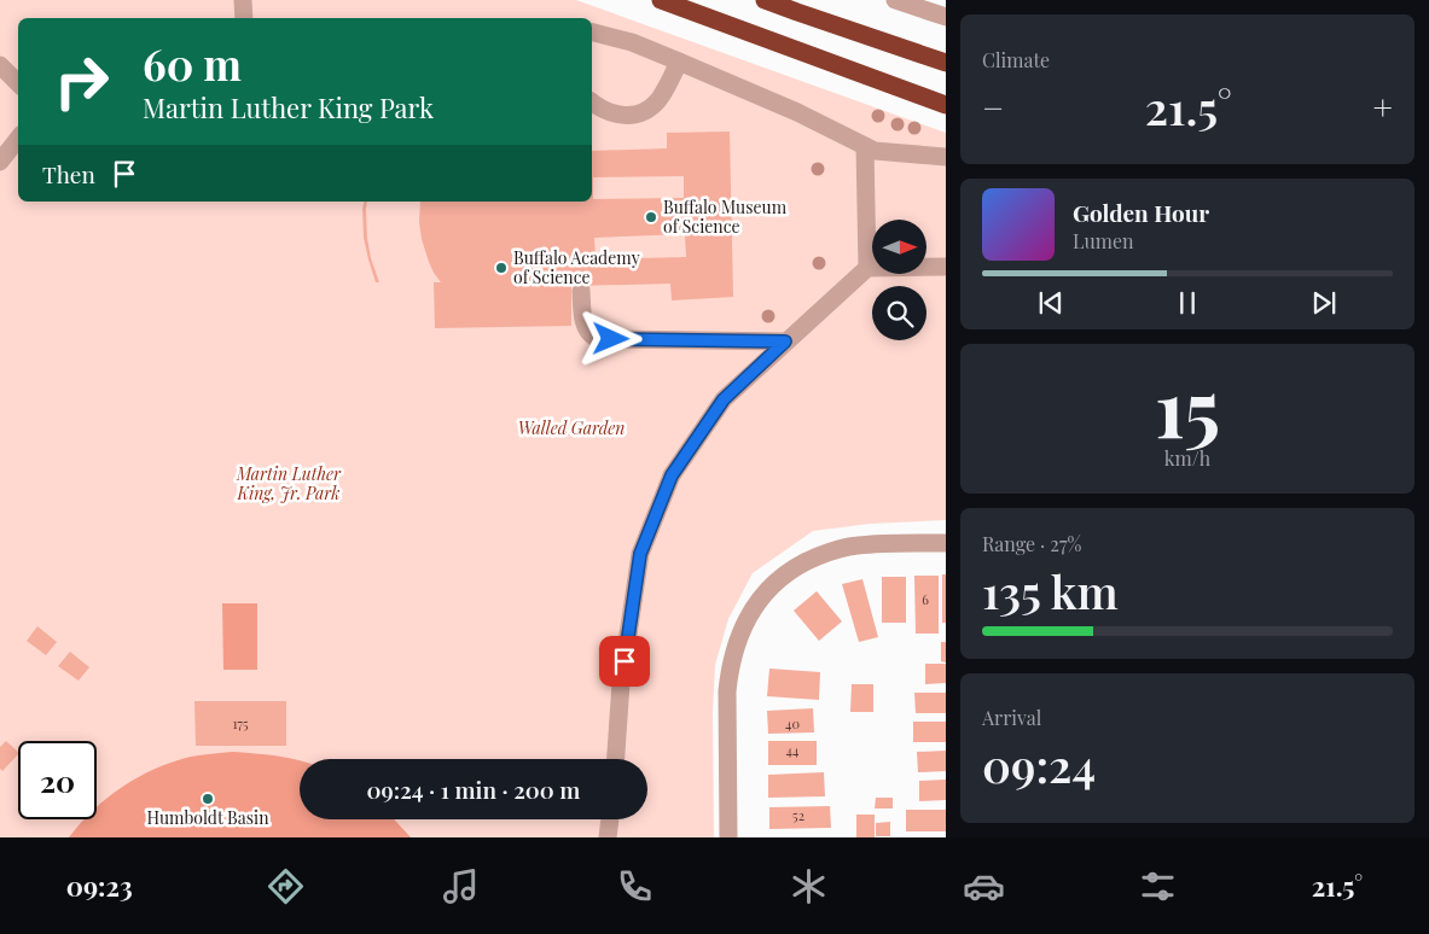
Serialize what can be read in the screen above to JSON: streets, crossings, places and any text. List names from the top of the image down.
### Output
{
  "parks": ["Walled Garden", "Martin Luther King, Jr. Park"],
  "places": ["Buffalo Museum of Science", "Buffalo Academy of Science", "Humboldt Basin"],
  "house_numbers": [
    "6",
    "175",
    "40",
    "44",
    "52"
  ],
  "north": "right",
  "page": {
    "tile": [
      "Climate",
      ["15", "km/h"],
      ["Range · 27%", "135 km"],
      ["Arrival", "09:24"]
    ],
    "turn": ["60 m", "Martin Luther King Park"],
    "heat": ["−", "21.5°", "+"],
    "then": "Then",
    "song": ["Golden Hour", "Lumen"],
    "limit": "20",
    "trip": "09:24 · 1 min · 200 m",
    "tabs": ["09:23", "21.5°"]
  }
}
